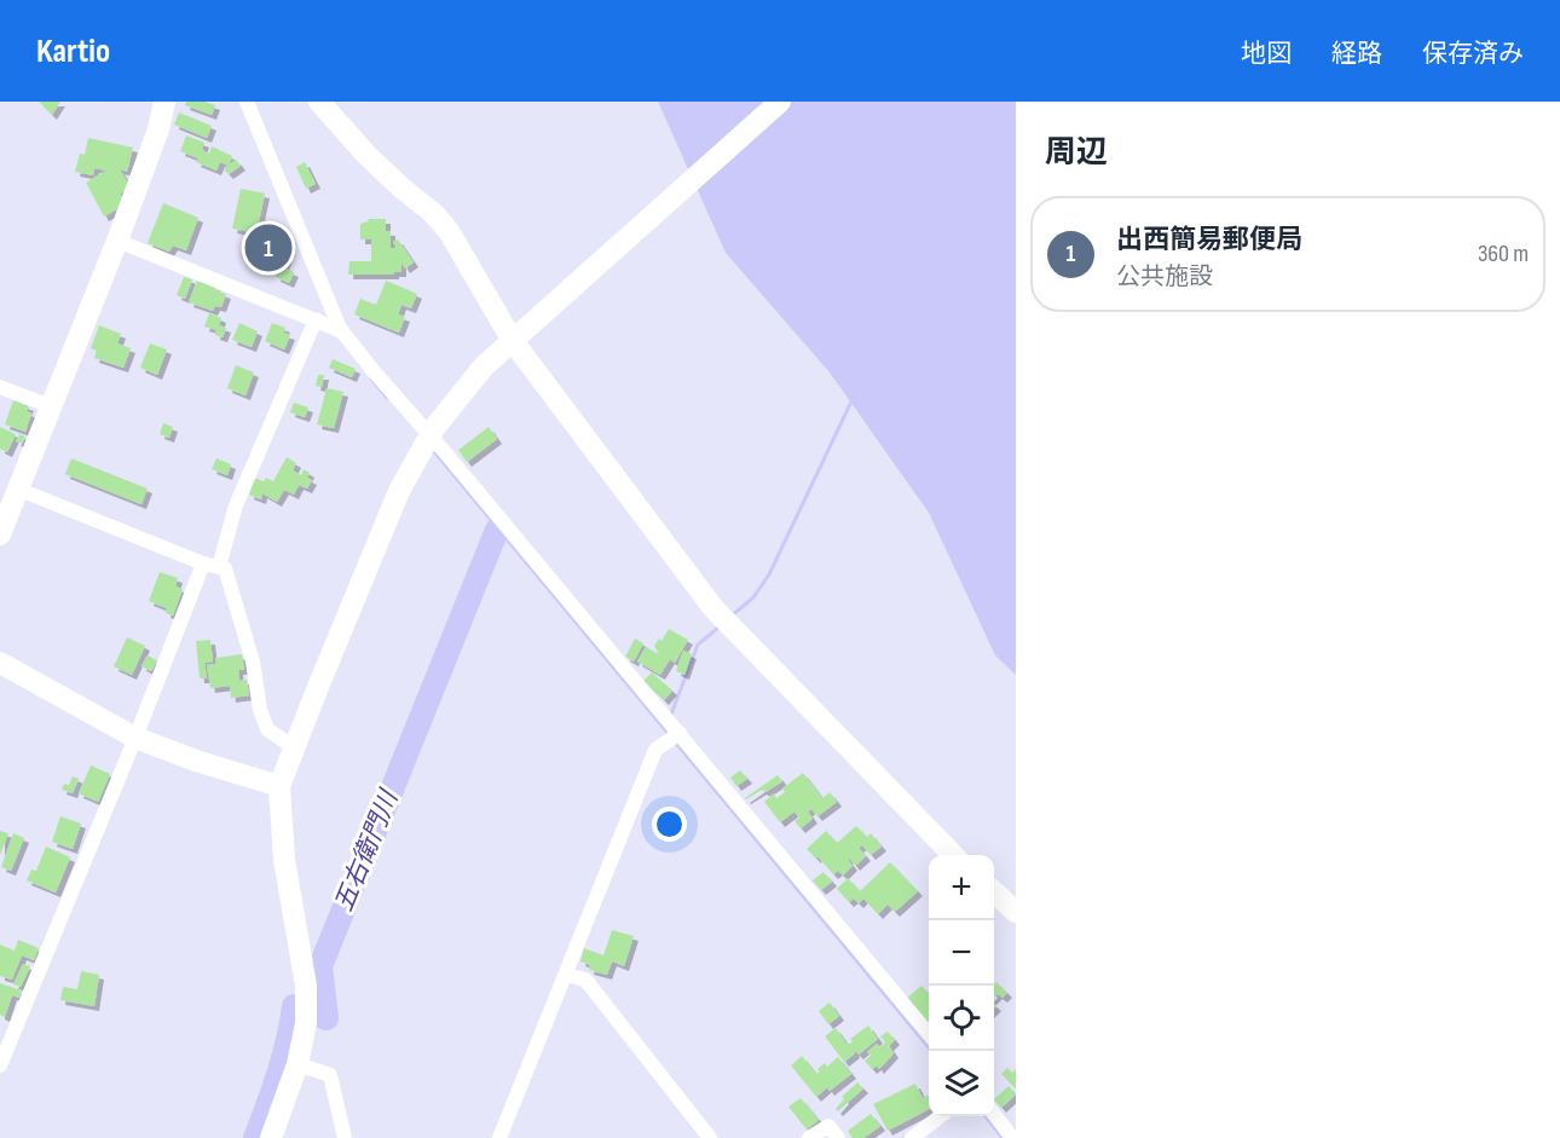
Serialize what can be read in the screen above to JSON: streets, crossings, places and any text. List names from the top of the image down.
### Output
{
  "water": ["五右衛門川"],
  "page": {
    "header": "Kartio",
    "nav": ["地図", "経路", "保存済み"],
    "heading": "周辺",
    "list": [
      {
        "mark": "1",
        "name": "出西簡易郵便局",
        "note": "公共施設",
        "value": "360 m"
      }
    ],
    "pins": "1",
    "map_buttons": ["+", "−"]
  }
}
